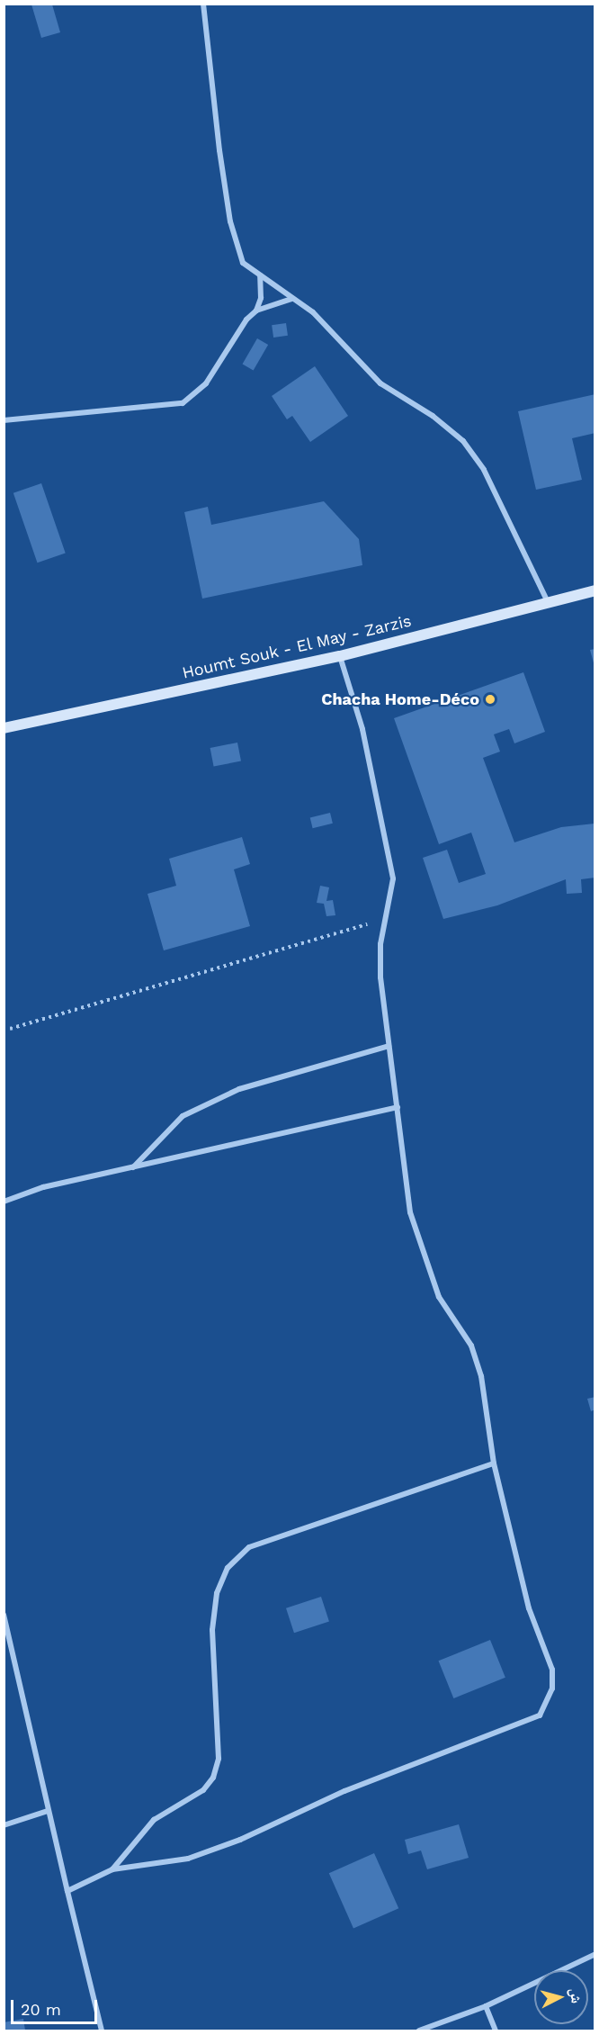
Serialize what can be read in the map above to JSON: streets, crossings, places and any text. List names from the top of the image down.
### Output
{
  "streets": {
    "main road": ["Houmt Souk - El May - Zarzis"]
  },
  "places": ["Chacha Home-Déco"],
  "scale_bar": "20 m",
  "north": "right"
}
